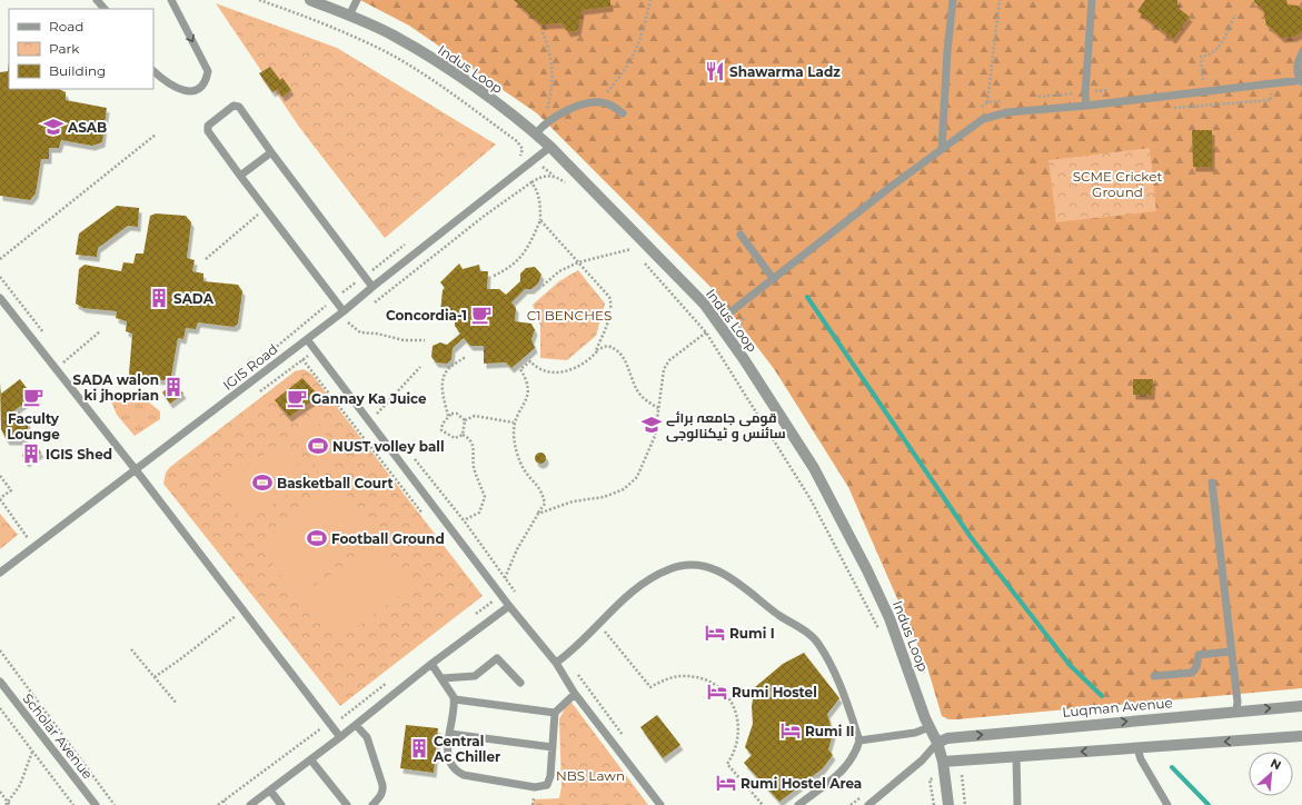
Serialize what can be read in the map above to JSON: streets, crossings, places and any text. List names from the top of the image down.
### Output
{
  "streets": {
    "street": ["Indus Loop", "Luqman Avenue"],
    "lane": ["IGIS Road", "Scholar Avenue"]
  },
  "crossings": [
    ["Indus Loop", "IGIS Road"],
    ["Indus Loop", "Luqman Avenue"]
  ],
  "parks": ["SCME Cricket Ground", "C1 BENCHES", "NBS Lawn"],
  "places": {
    "restaurant": ["Shawarma Ladz"],
    "school or university": ["ASAB", "قومی جامعہ برائے سائنس و ٹیکنالوجی"],
    "building": [
      "SADA",
      "SADA walon ki jhoprian",
      "IGIS Shed",
      "Central Ac Chiller"
    ],
    "cafe": ["Concordia-1", "Faculty Lounge", "Gannay Ka Juice"],
    "sports": ["NUST volley ball", "Basketball Court", "Football Ground"],
    "hotel": [
      "Rumi I",
      "Rumi Hostel",
      "Rumi II",
      "Rumi Hostel Area"
    ]
  },
  "legend": ["Road", "Park", "Building"],
  "north": "top right"
}
